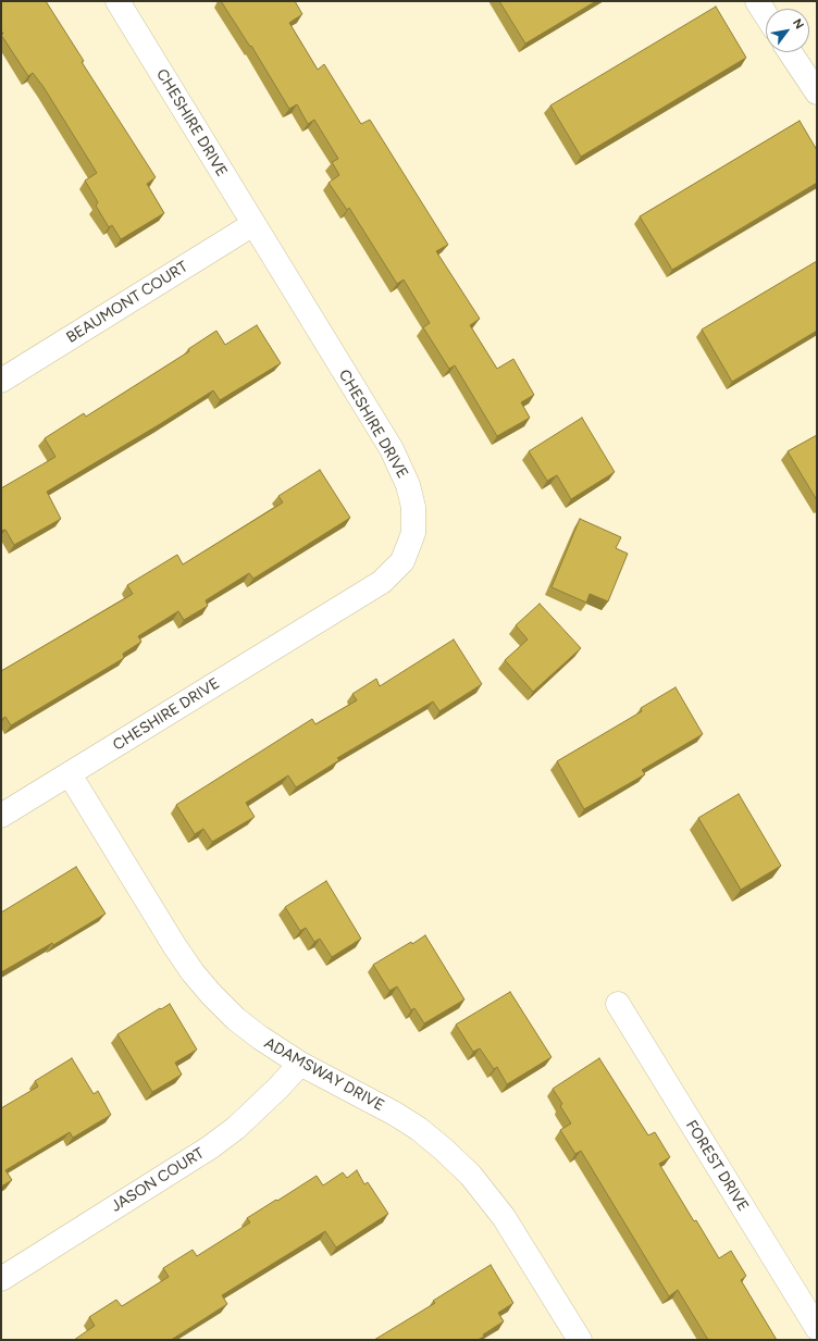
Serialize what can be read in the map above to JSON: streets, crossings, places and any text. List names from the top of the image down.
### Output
{
  "streets": {
    "street": [
      "CHESHIRE DRIVE",
      "BEAUMONT COURT",
      "ADAMSWAY DRIVE",
      "FOREST DRIVE",
      "JASON COURT"
    ]
  },
  "crossings": [
    ["CHESHIRE DRIVE", "BEAUMONT COURT"],
    ["CHESHIRE DRIVE", "ADAMSWAY DRIVE"],
    ["ADAMSWAY DRIVE", "JASON COURT"]
  ],
  "north": "top right"
}
